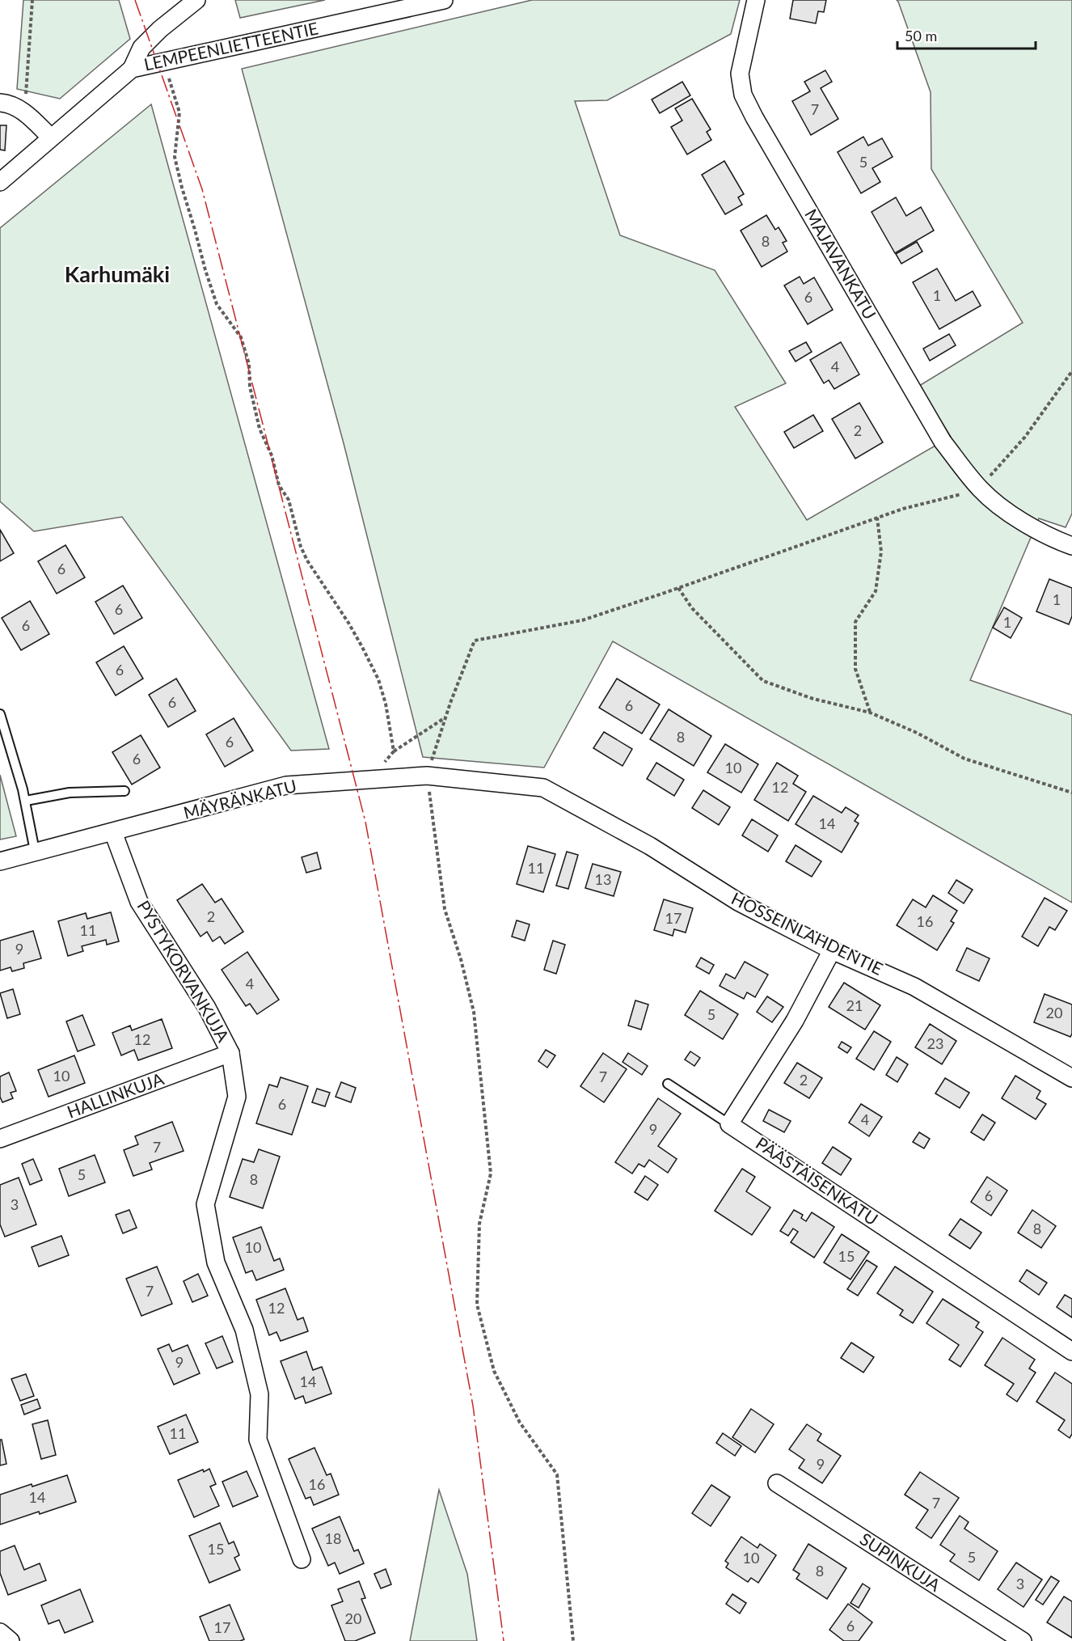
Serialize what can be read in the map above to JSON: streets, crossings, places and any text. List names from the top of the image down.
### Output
{
  "streets": {
    "street": [
      "LEMPEENLIETTEENTIE",
      "MAJAVANKATU",
      "MÄYRÄNKATU",
      "HOSSEINLAHDENTIE",
      "PYSTYKORVANKUJA",
      "HALLINKUJA",
      "PÄÄSTÄISENKATU",
      "SUPINKUJA"
    ]
  },
  "crossings": [
    ["MÄYRÄNKATU", "HOSSEINLAHDENTIE"],
    ["MÄYRÄNKATU", "PYSTYKORVANKUJA"],
    ["PYSTYKORVANKUJA", "HALLINKUJA"]
  ],
  "districts": ["Karhumäki"],
  "house_numbers": [
    "7",
    "5",
    "8",
    "1",
    "6",
    "4",
    "2",
    "6",
    "1",
    "6",
    "1",
    "6",
    "6",
    "6",
    "6",
    "8",
    "6",
    "6",
    "10",
    "12",
    "14",
    "11",
    "13",
    "2",
    "17",
    "16",
    "11",
    "9",
    "4",
    "21",
    "20",
    "5",
    "12",
    "23",
    "10",
    "7",
    "2",
    "6",
    "4",
    "9",
    "7",
    "5",
    "8",
    "6",
    "3",
    "8",
    "10",
    "15",
    "7",
    "12",
    "9",
    "14",
    "11",
    "9",
    "16",
    "14",
    "7",
    "18",
    "15",
    "5",
    "10",
    "8",
    "3",
    "20",
    "6",
    "17"
  ],
  "scale_bar": "50 m"
}
